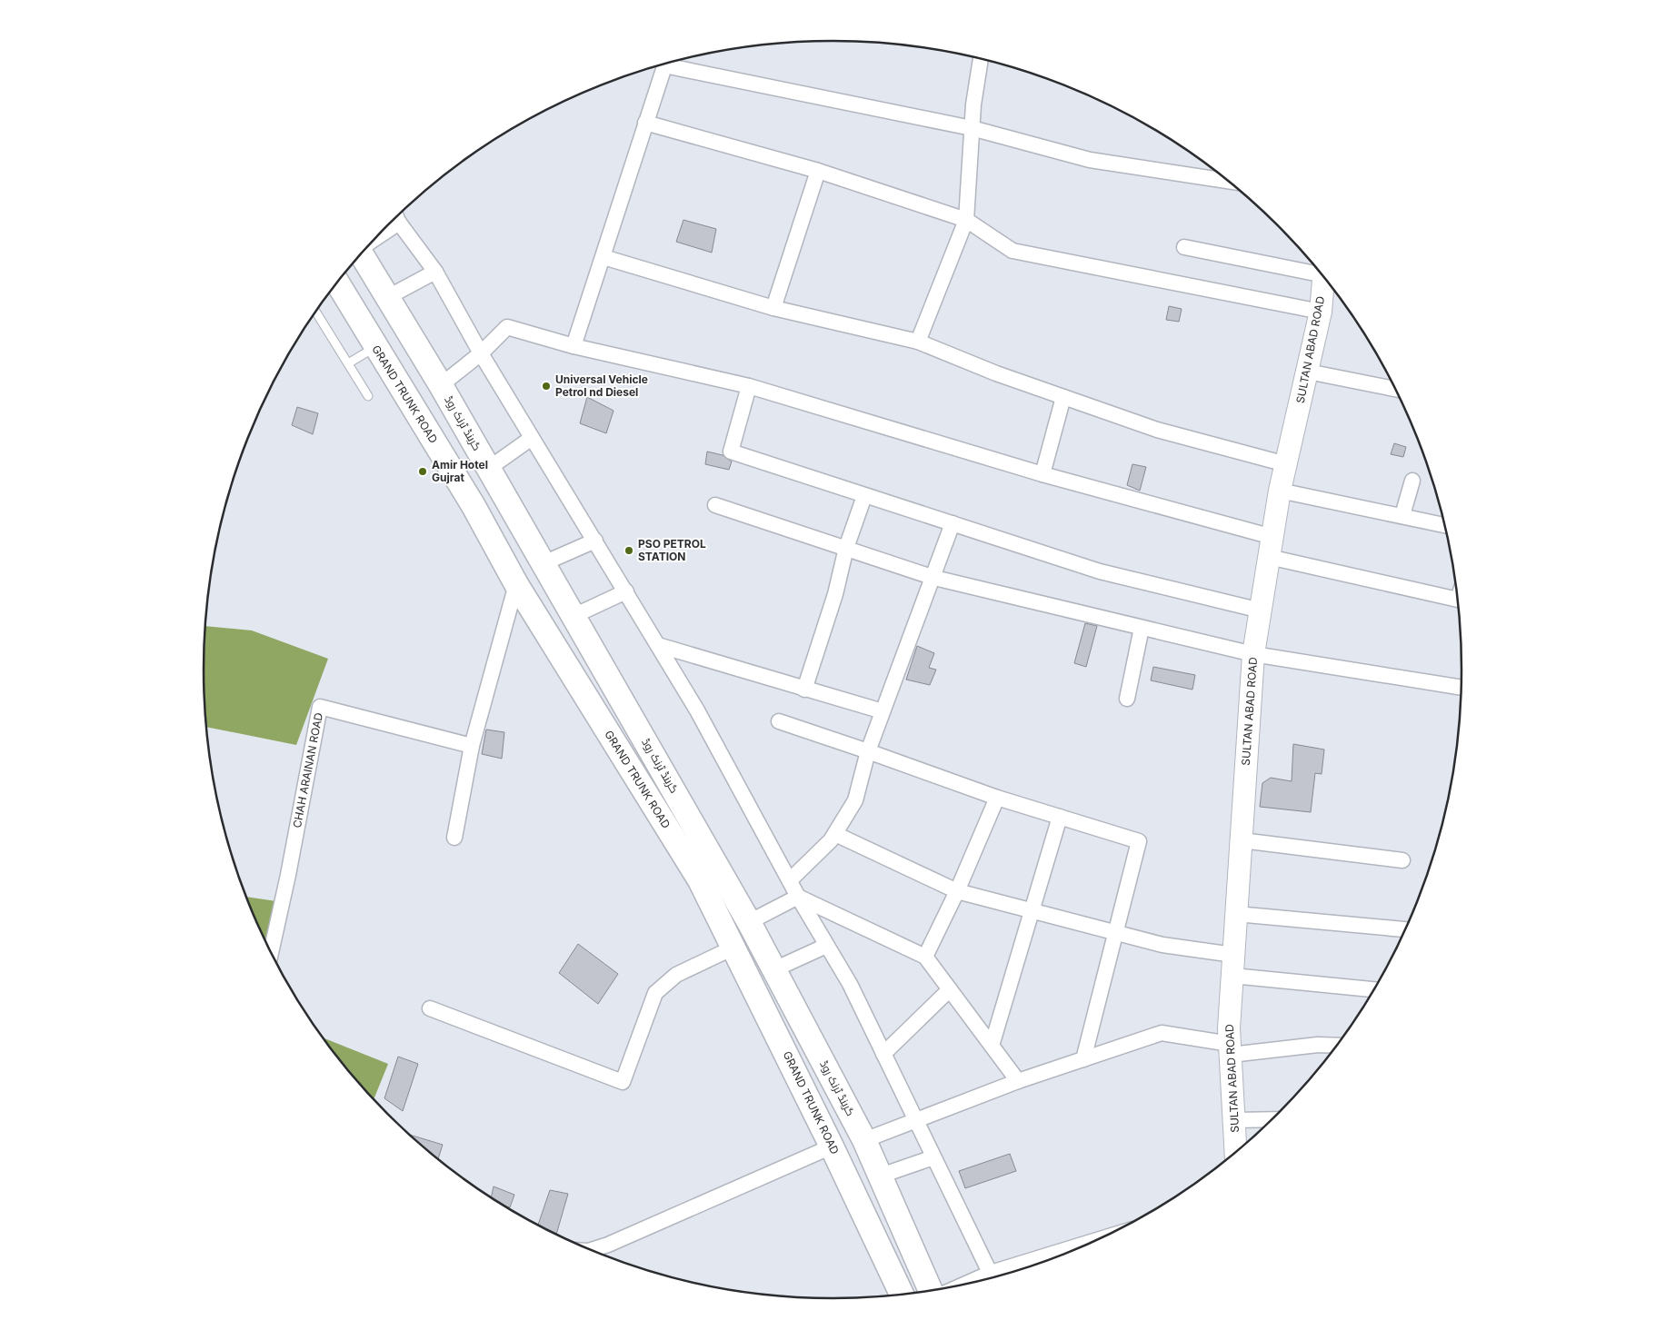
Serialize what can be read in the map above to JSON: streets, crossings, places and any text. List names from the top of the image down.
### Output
{
  "streets": {
    "main road": ["GRAND TRUNK ROAD", "گرینڈ ٹرنک روڈ"],
    "street": ["SULTAN ABAD ROAD", "CHAH ARAINAN ROAD"]
  },
  "places": ["Universal Vehicle Petrol nd Diesel", "Amir Hotel Gujrat", "PSO PETROL STATION"]
}
